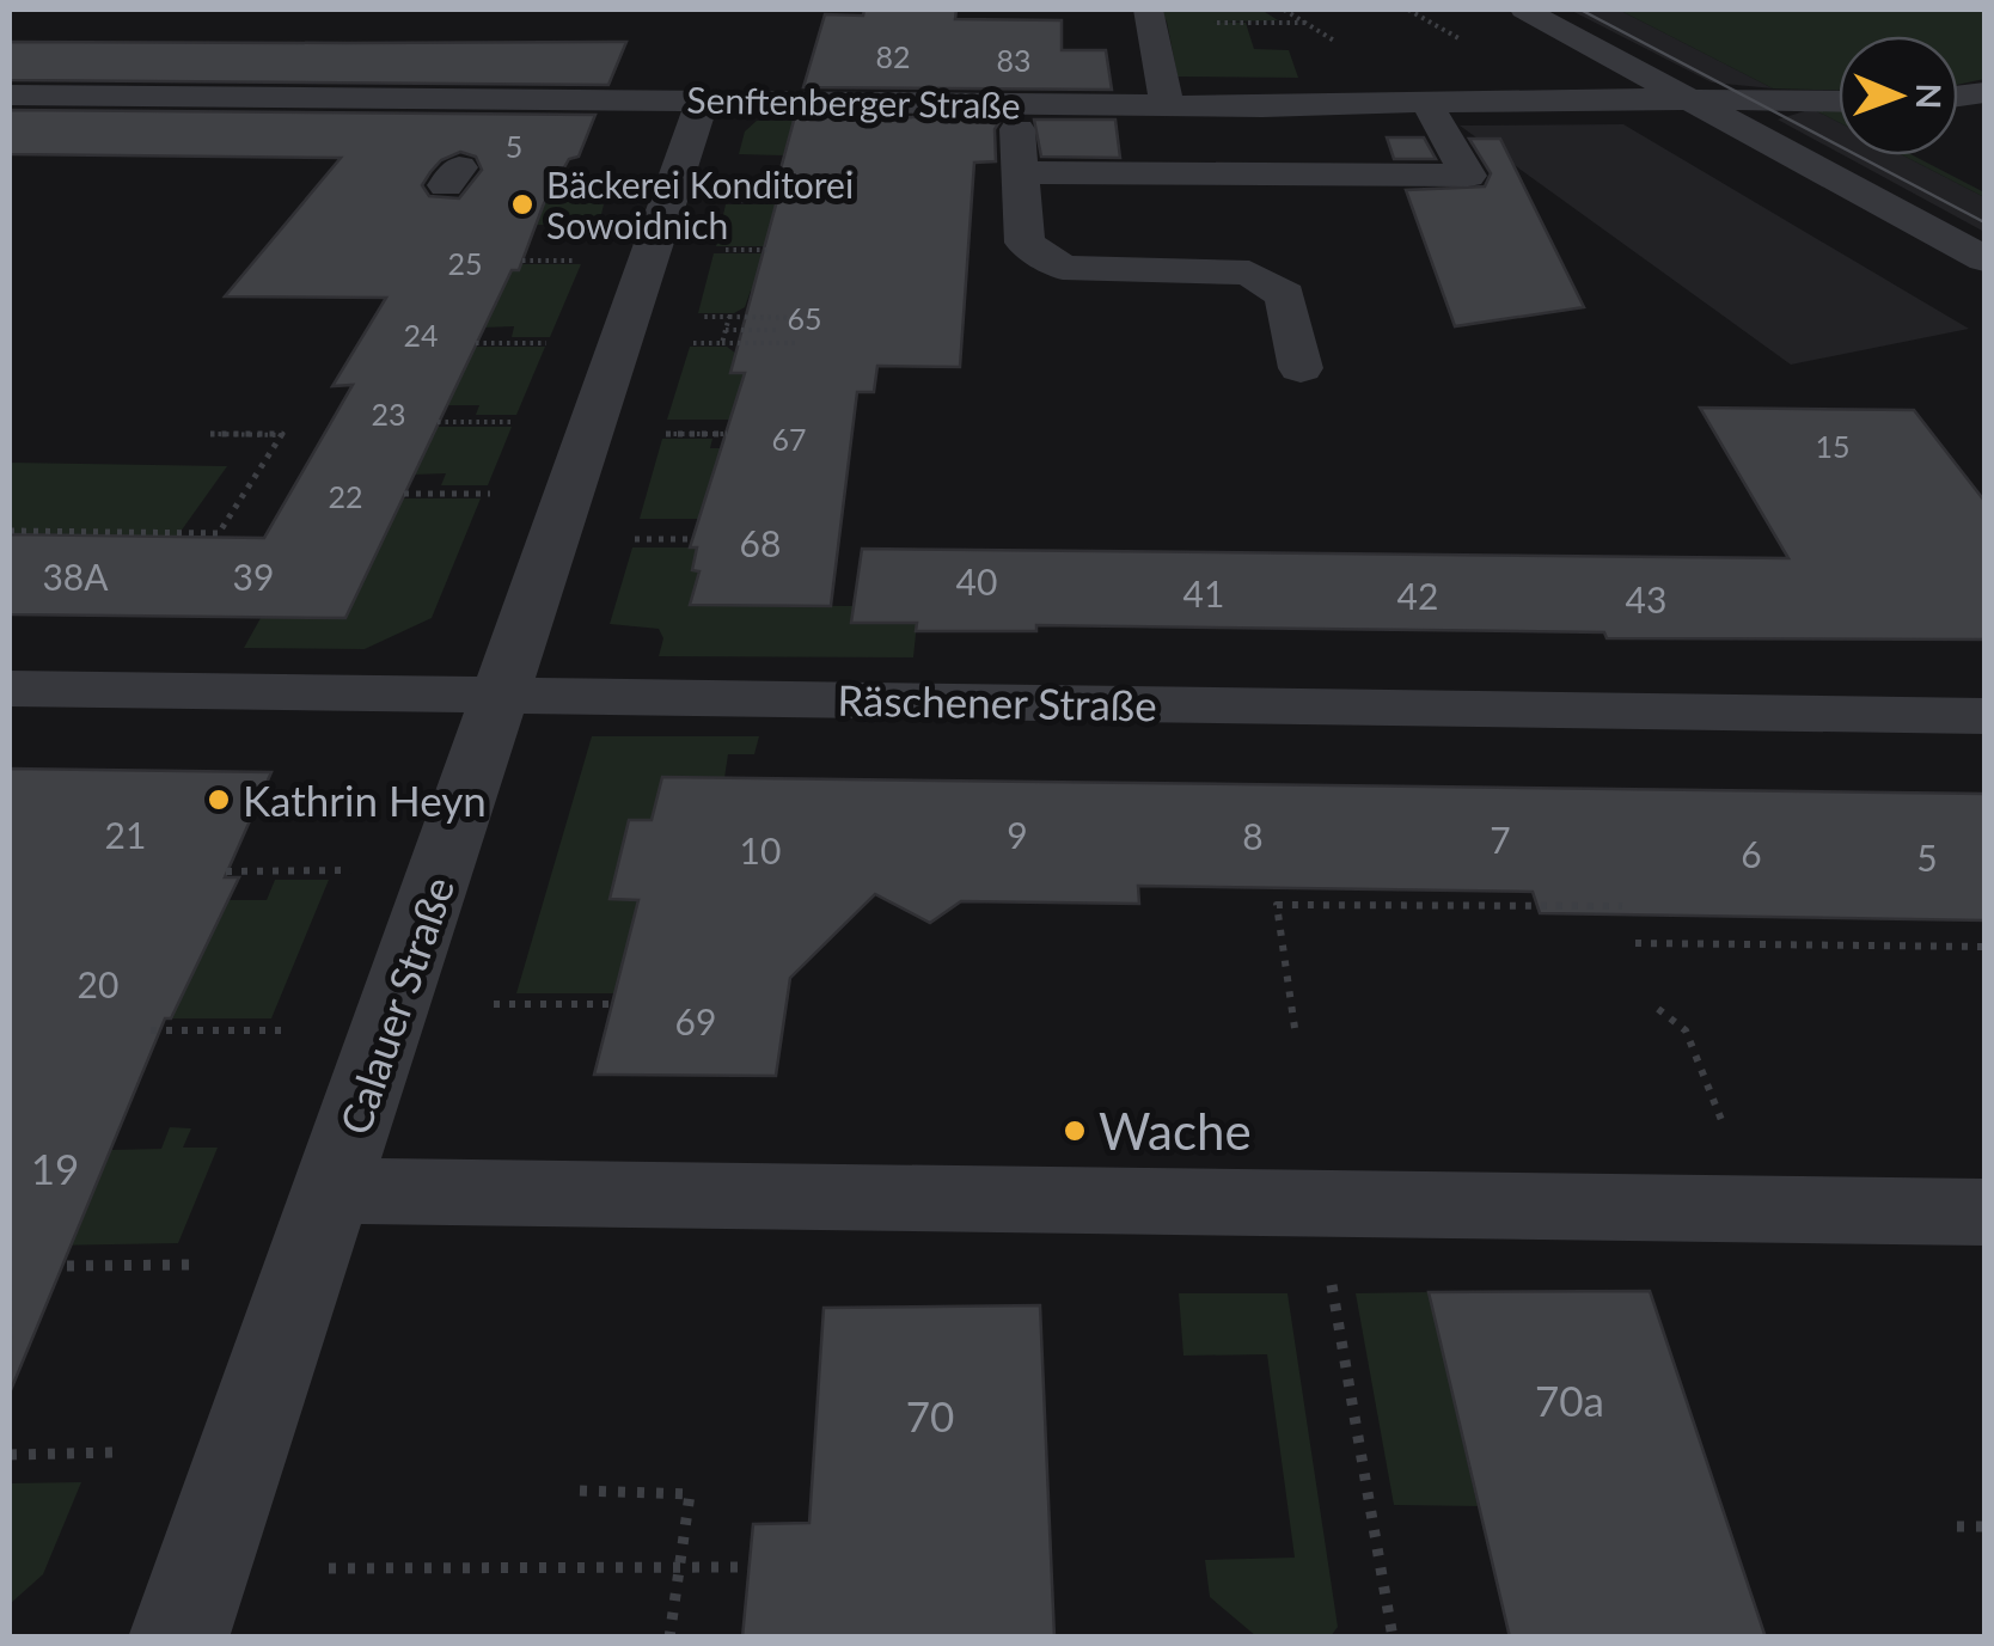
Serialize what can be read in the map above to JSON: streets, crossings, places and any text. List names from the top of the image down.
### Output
{
  "streets": {
    "street": ["Senftenberger Straße", "Räschener Straße", "Calauer Straße"]
  },
  "crossings": [
    ["Senftenberger Straße", "Calauer Straße"],
    ["Räschener Straße", "Calauer Straße"]
  ],
  "places": ["Bäckerei Konditorei Sowoidnich", "Kathrin Heyn", "Wache"],
  "house_numbers": [
    "82",
    "83",
    "5",
    "25",
    "65",
    "24",
    "23",
    "67",
    "15",
    "22",
    "68",
    "38A",
    "39",
    "40",
    "41",
    "42",
    "43",
    "21",
    "9",
    "8",
    "7",
    "10",
    "6",
    "5",
    "20",
    "69",
    "19",
    "70a",
    "70"
  ],
  "north": "right"
}
